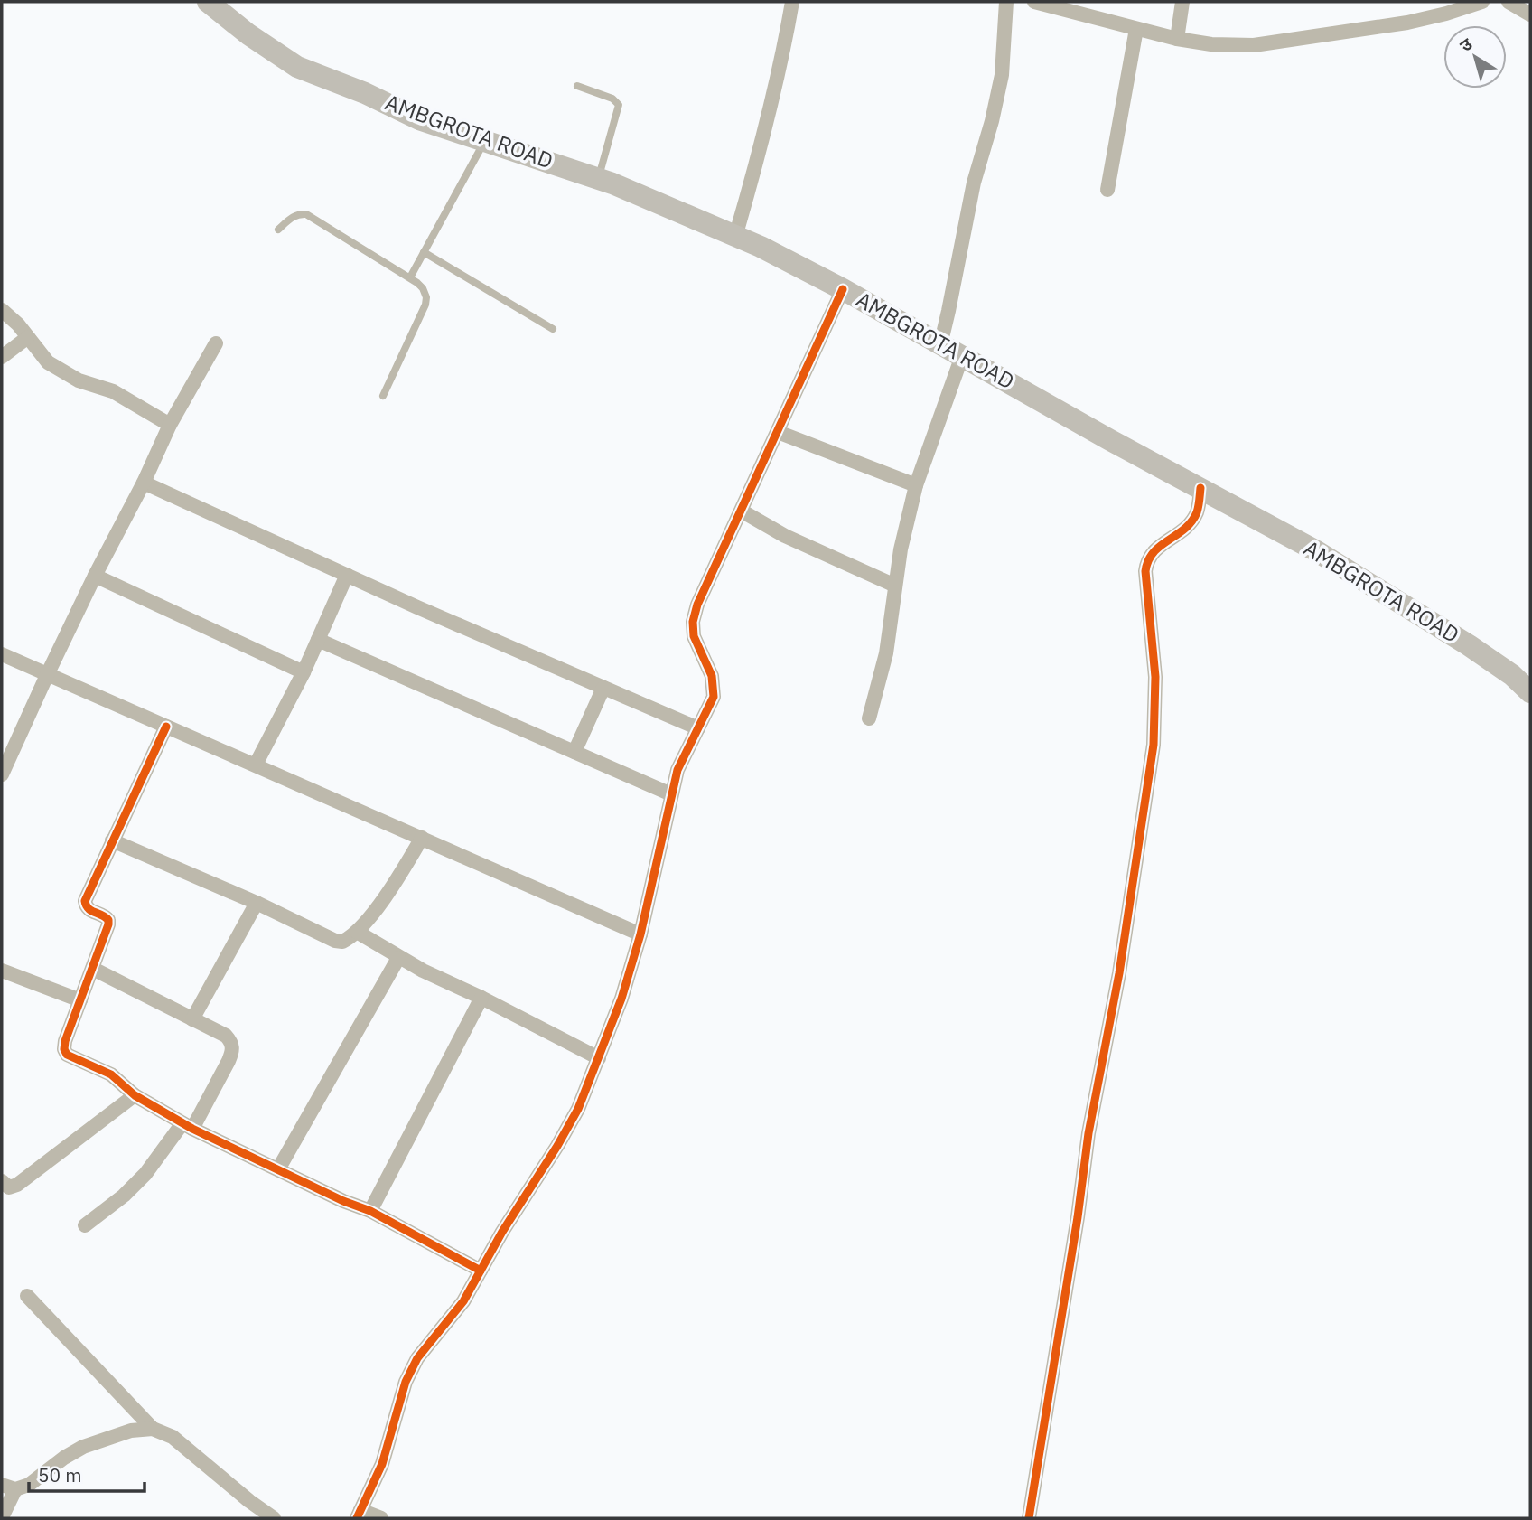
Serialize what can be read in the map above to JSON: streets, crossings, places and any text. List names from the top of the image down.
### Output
{
  "streets": {
    "main road": ["AMBGROTA ROAD"]
  },
  "scale_bar": "50 m",
  "north": "top left"
}
